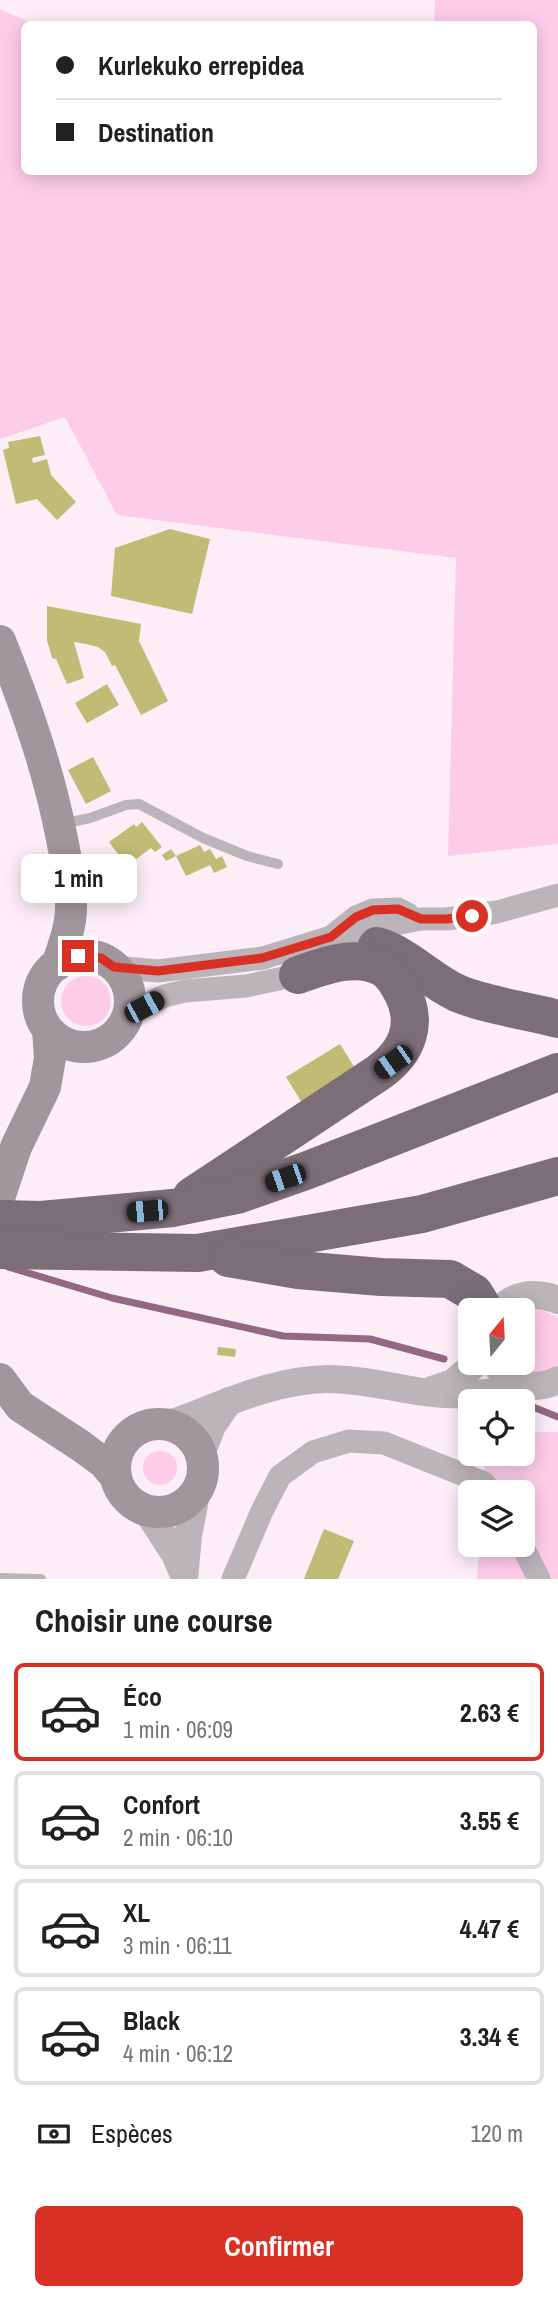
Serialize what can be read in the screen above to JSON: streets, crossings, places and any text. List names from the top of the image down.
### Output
{
  "north": "top",
  "page": {
    "banner": ["Kurlekuko errepidea", "Destination"],
    "bubble": "1 min",
    "heading": "Choisir une course",
    "list": [
      {
        "name": "Éco",
        "note": "1 min · 06:09",
        "value": "2.63 €"
      },
      {
        "name": "Confort",
        "note": "2 min · 06:10",
        "value": "3.55 €"
      },
      {
        "name": "XL",
        "note": "3 min · 06:11",
        "value": "4.47 €"
      },
      {
        "name": "Black",
        "note": "4 min · 06:12",
        "value": "3.34 €"
      }
    ],
    "pay": ["Espèces", "120 m"],
    "buttons": "Confirmer"
  }
}
